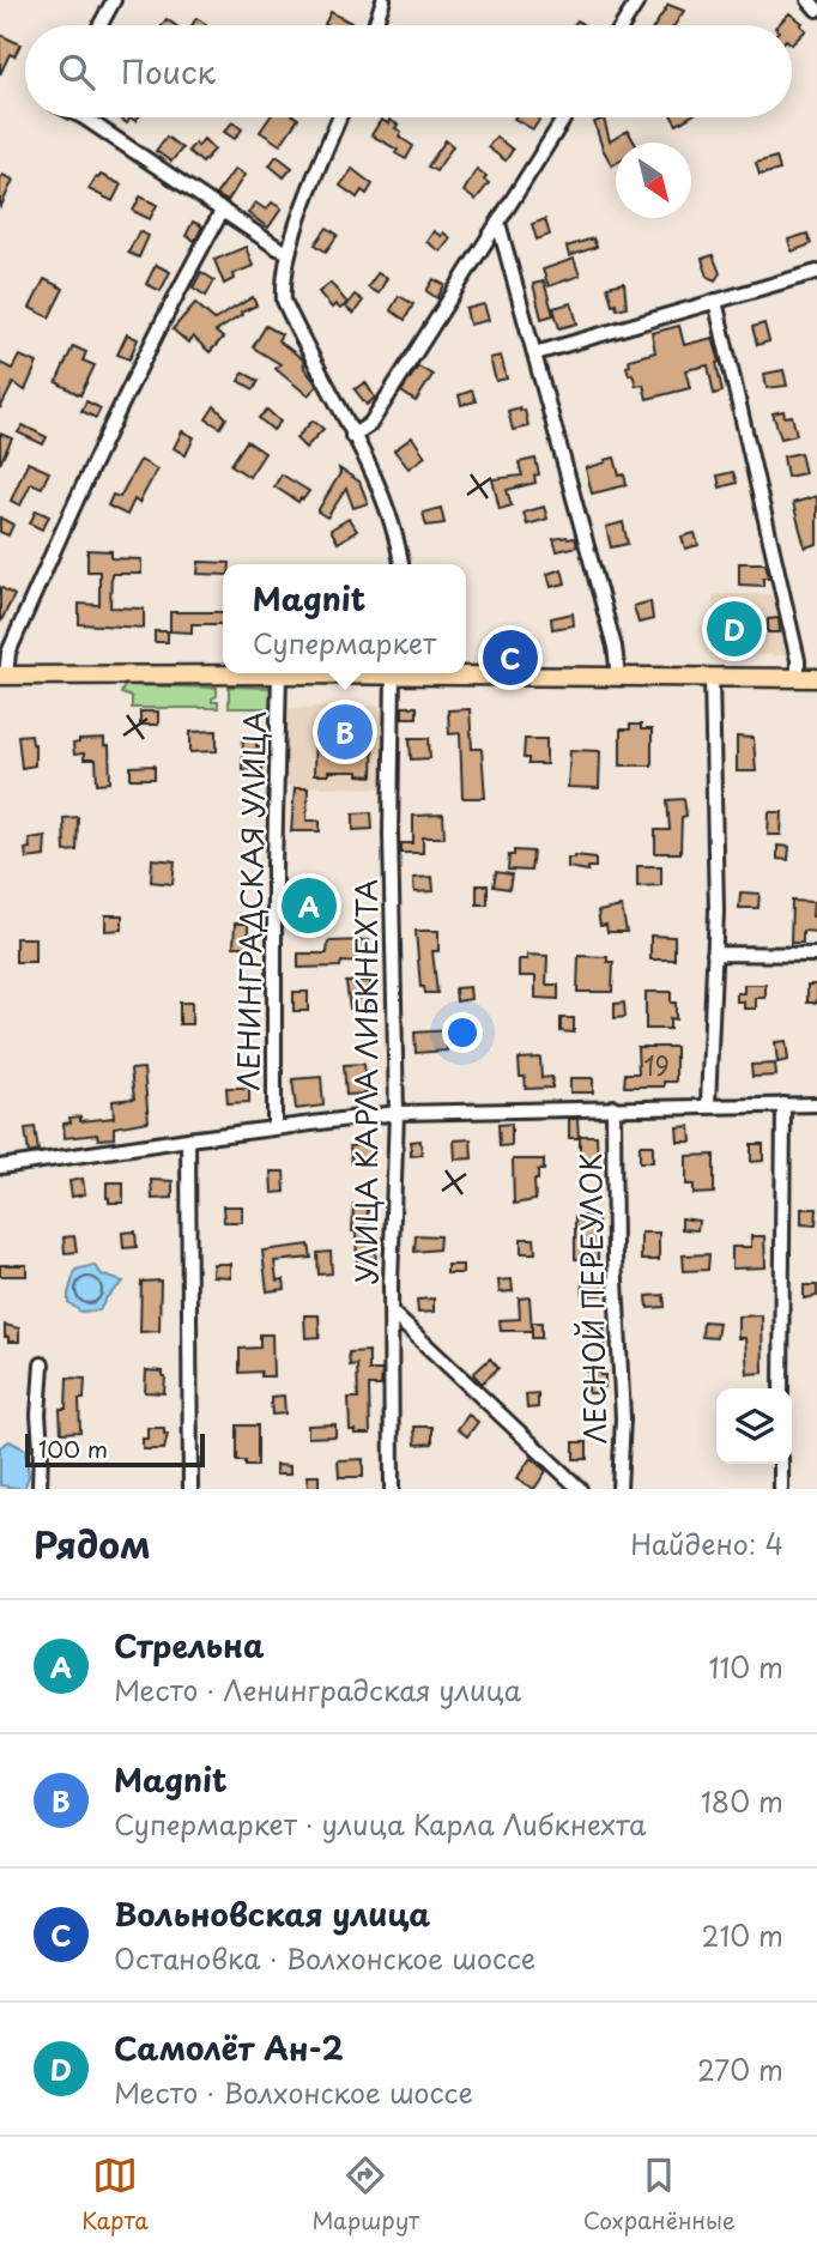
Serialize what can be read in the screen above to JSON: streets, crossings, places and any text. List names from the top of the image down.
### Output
{
  "streets": {
    "street": ["ЛЕНИНГРАДСКАЯ УЛИЦА", "УЛИЦА КАРЛА ЛИБКНЕХТА", "ЛЕСНОЙ ПЕРЕУЛОК"]
  },
  "house_numbers": ["19"],
  "scale_bar": "100 m",
  "north": "bottom right",
  "page": {
    "search": "Поиск",
    "popup": ["Magnit", "Супермаркет"],
    "pins": [
      "D",
      "C",
      "B",
      "A"
    ],
    "scale": "100 m",
    "heading": ["Рядом", "Найдено: 4"],
    "list": [
      {
        "mark": "A",
        "name": "Стрельна",
        "note": "Место · Ленинградская улица",
        "value": "110 m"
      },
      {
        "mark": "B",
        "name": "Magnit",
        "note": "Супермаркет · улица Карла Либкнехта",
        "value": "180 m"
      },
      {
        "mark": "C",
        "name": "Вольновская улица",
        "note": "Остановка · Волхонское шоссе",
        "value": "210 m"
      },
      {
        "mark": "D",
        "name": "Самолёт Ан-2",
        "note": "Место · Волхонское шоссе",
        "value": "270 m"
      }
    ],
    "nav": ["Карта", "Маршрут", "Сохранённые"]
  }
}
